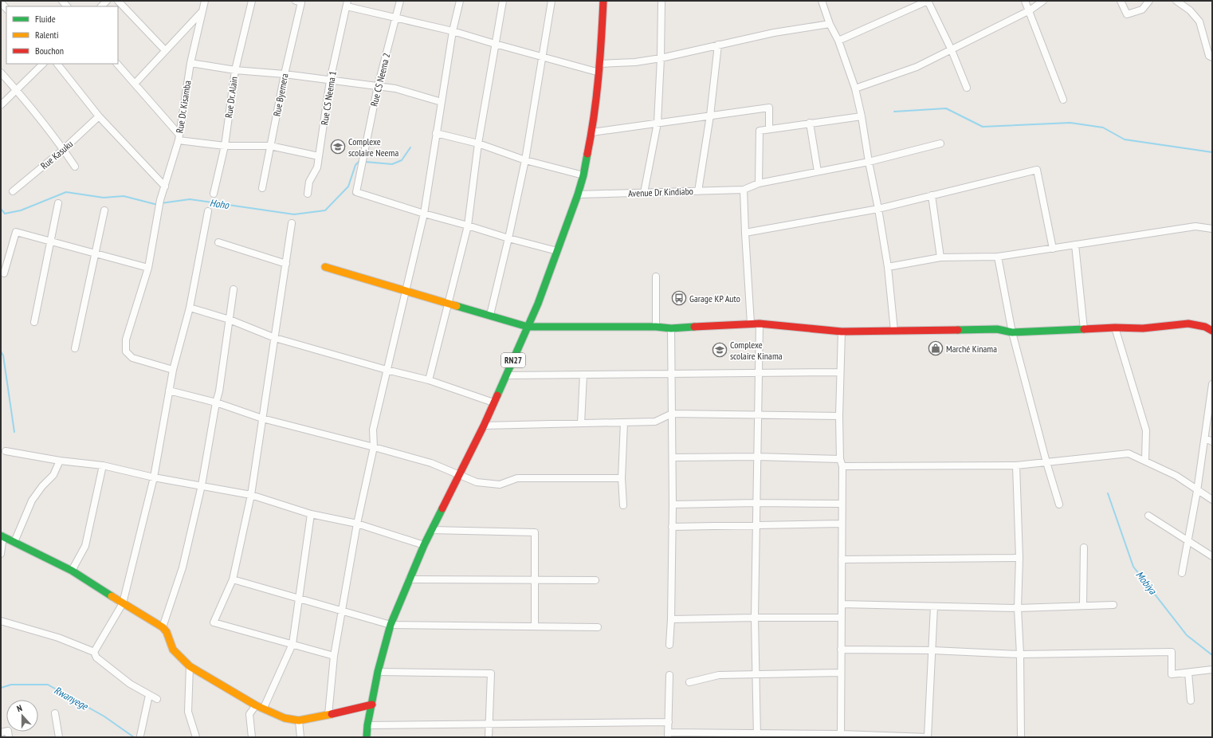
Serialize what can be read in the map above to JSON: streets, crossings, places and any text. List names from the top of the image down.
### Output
{
  "streets": {
    "street": [
      "Rue CS Neema 2",
      "Rue Byemera",
      "Rue Dr. Alain",
      "Rue CS Neema 1",
      "Rue Dr. Kisamba",
      "Rue Kasuku",
      "Avenue Dr Kindiabo",
      "RN27"
    ]
  },
  "crossings": [
    ["Avenue Dr Kindiabo", "RN27"]
  ],
  "water": ["Hoho", "Mobiya", "Rwanyege"],
  "places": {
    "school or university": ["Complexe scolaire Neema", "Complexe scolaire Kinama"],
    "bus stop": ["Garage KP Auto"],
    "shop": ["Marché Kinama"]
  },
  "legend": ["Fluide", "Ralenti", "Bouchon"],
  "north": "top"
}
